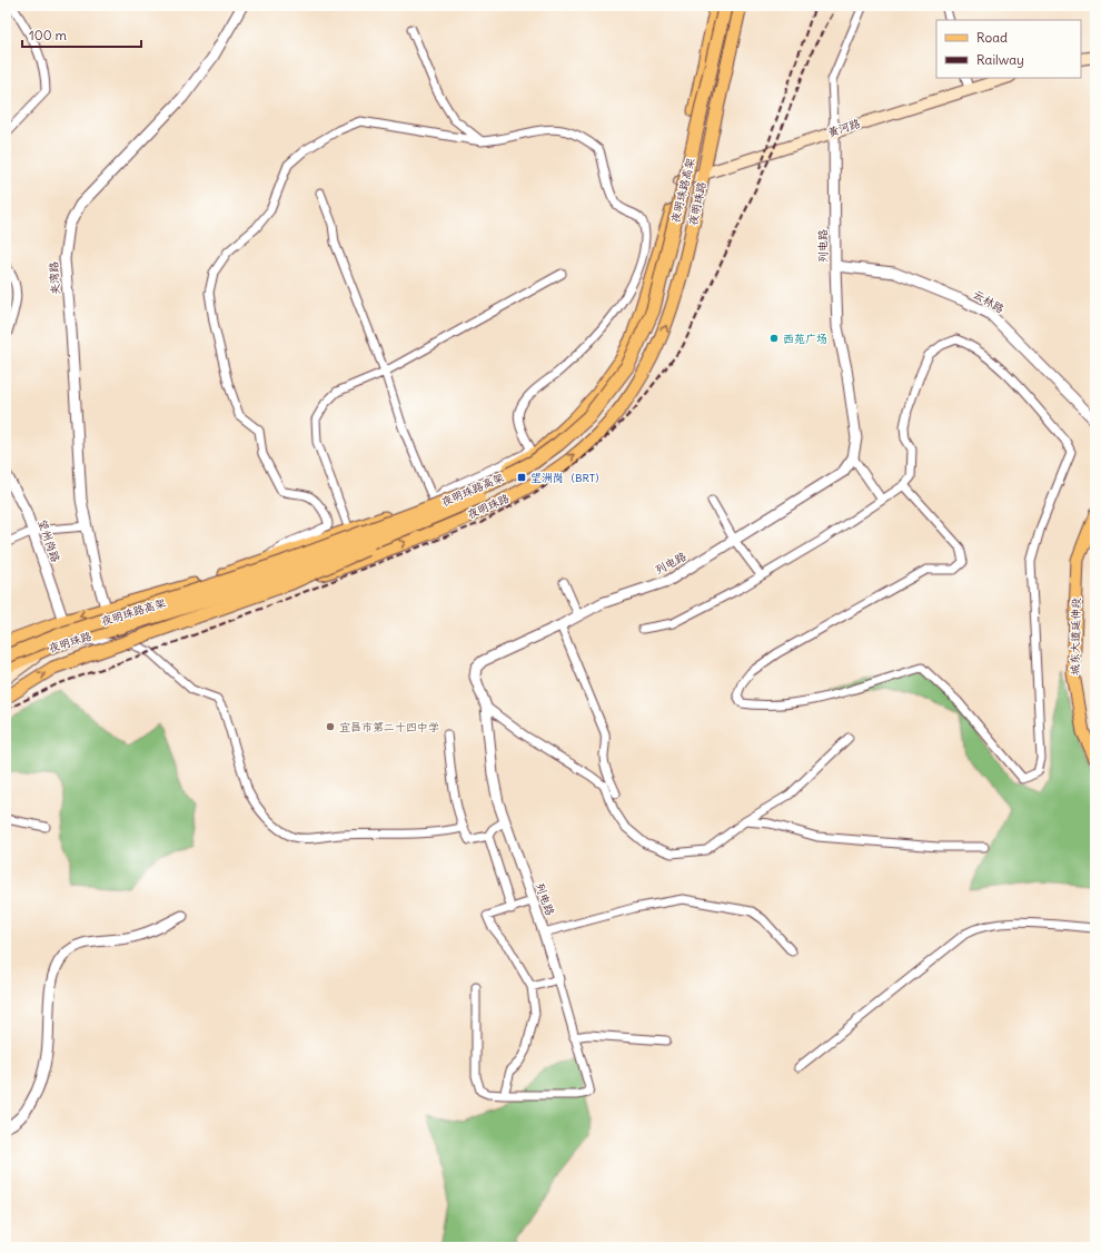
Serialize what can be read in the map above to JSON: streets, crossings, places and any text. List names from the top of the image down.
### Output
{
  "streets": {
    "highway": ["夜明珠路高架"],
    "main road": ["黄河路", "夜明珠路", "城东大道延伸段"],
    "street": [
      "列电路",
      "夹湾路",
      "云林路",
      "望州岗路"
    ]
  },
  "crossings": [
    ["黄河路", "夜明珠路"],
    ["黄河路", "列电路"],
    ["夜明珠路高架", "夜明珠路"],
    ["夜明珠路", "夹湾路"],
    ["夜明珠路", "望州岗路"],
    ["列电路", "云林路"]
  ],
  "places": {
    "other": ["西苑广场", "宜昌市第二十四中学"],
    "transit": ["望洲岗（BRT）"]
  },
  "legend": ["Road", "Railway"],
  "scale_bar": "100 m"
}
